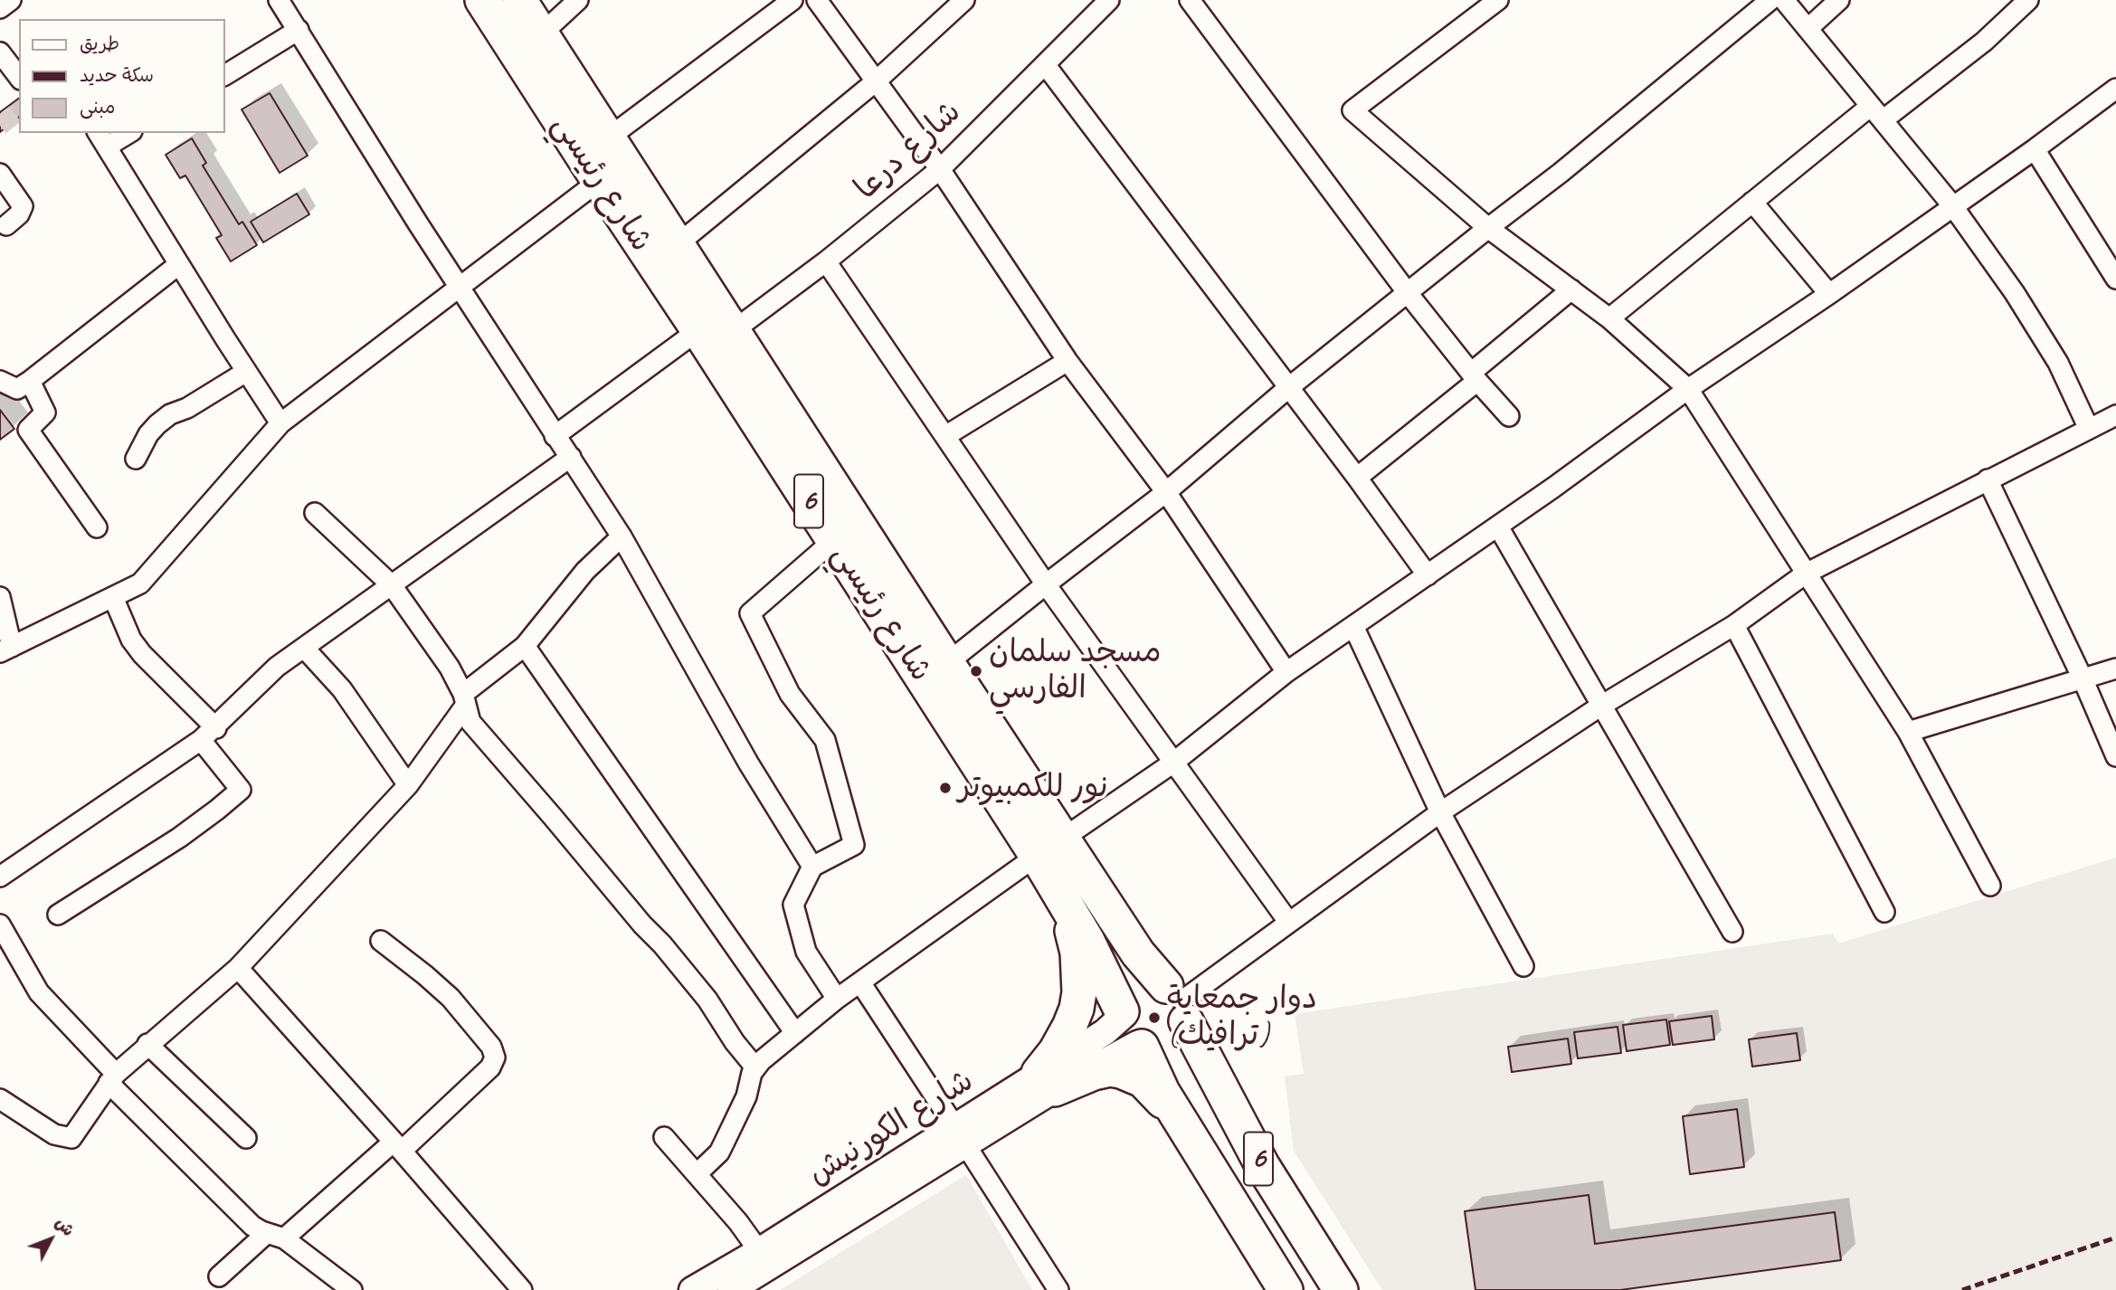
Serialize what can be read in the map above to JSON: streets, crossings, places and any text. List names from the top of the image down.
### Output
{
  "streets": {
    "highway": ["شارع رئيسي", "6"],
    "street": ["شارع درعا", "شارع الكورنيش"]
  },
  "crossings": [
    ["شارع درعا", "شارع رئيسي"],
    ["شارع رئيسي", "شارع الكورنيش"]
  ],
  "places": ["مسجد سلمان الفارسي", "نور للكمبيوتر", "دوار جمعاية (ترافيك)"],
  "legend": ["طريق", "سكة حديد", "مبنى"],
  "north": "top right"
}
